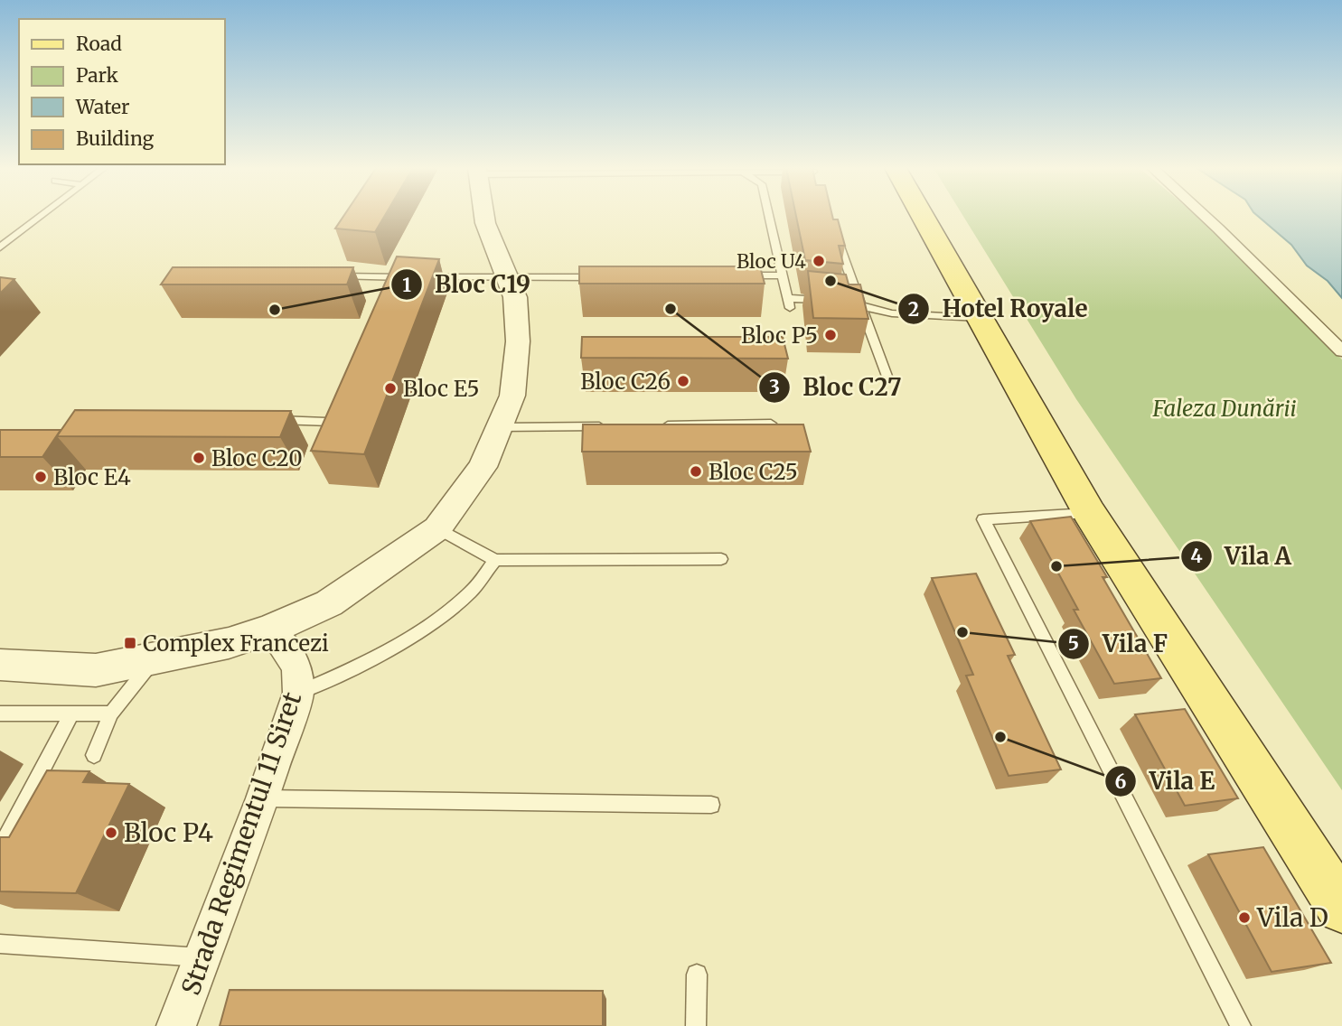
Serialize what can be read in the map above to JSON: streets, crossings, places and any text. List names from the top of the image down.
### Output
{
  "streets": {
    "street": ["Strada Regimentul 11 Siret"]
  },
  "parks": ["Faleza Dunării"],
  "places": {
    "other": [
      "Bloc U4",
      "Hotel Royale",
      "Bloc C27",
      "Bloc C19",
      "Bloc P5",
      "Bloc C26",
      "Bloc E5",
      "Bloc C20",
      "Bloc C25",
      "Bloc E4",
      "Vila A",
      "Vila F",
      "Vila E",
      "Bloc P4",
      "Vila D"
    ],
    "transit": ["Complex Francezi"]
  },
  "legend": [
    "Road",
    "Park",
    "Water",
    "Building"
  ]
}
